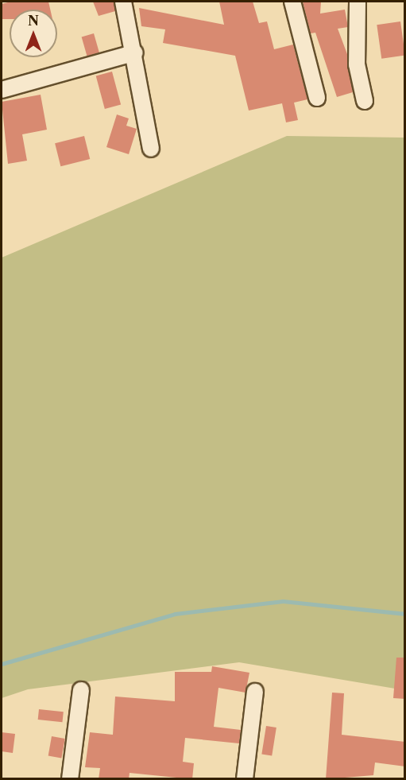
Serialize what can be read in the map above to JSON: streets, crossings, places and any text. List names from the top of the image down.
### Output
{
  "north": "top"
}
